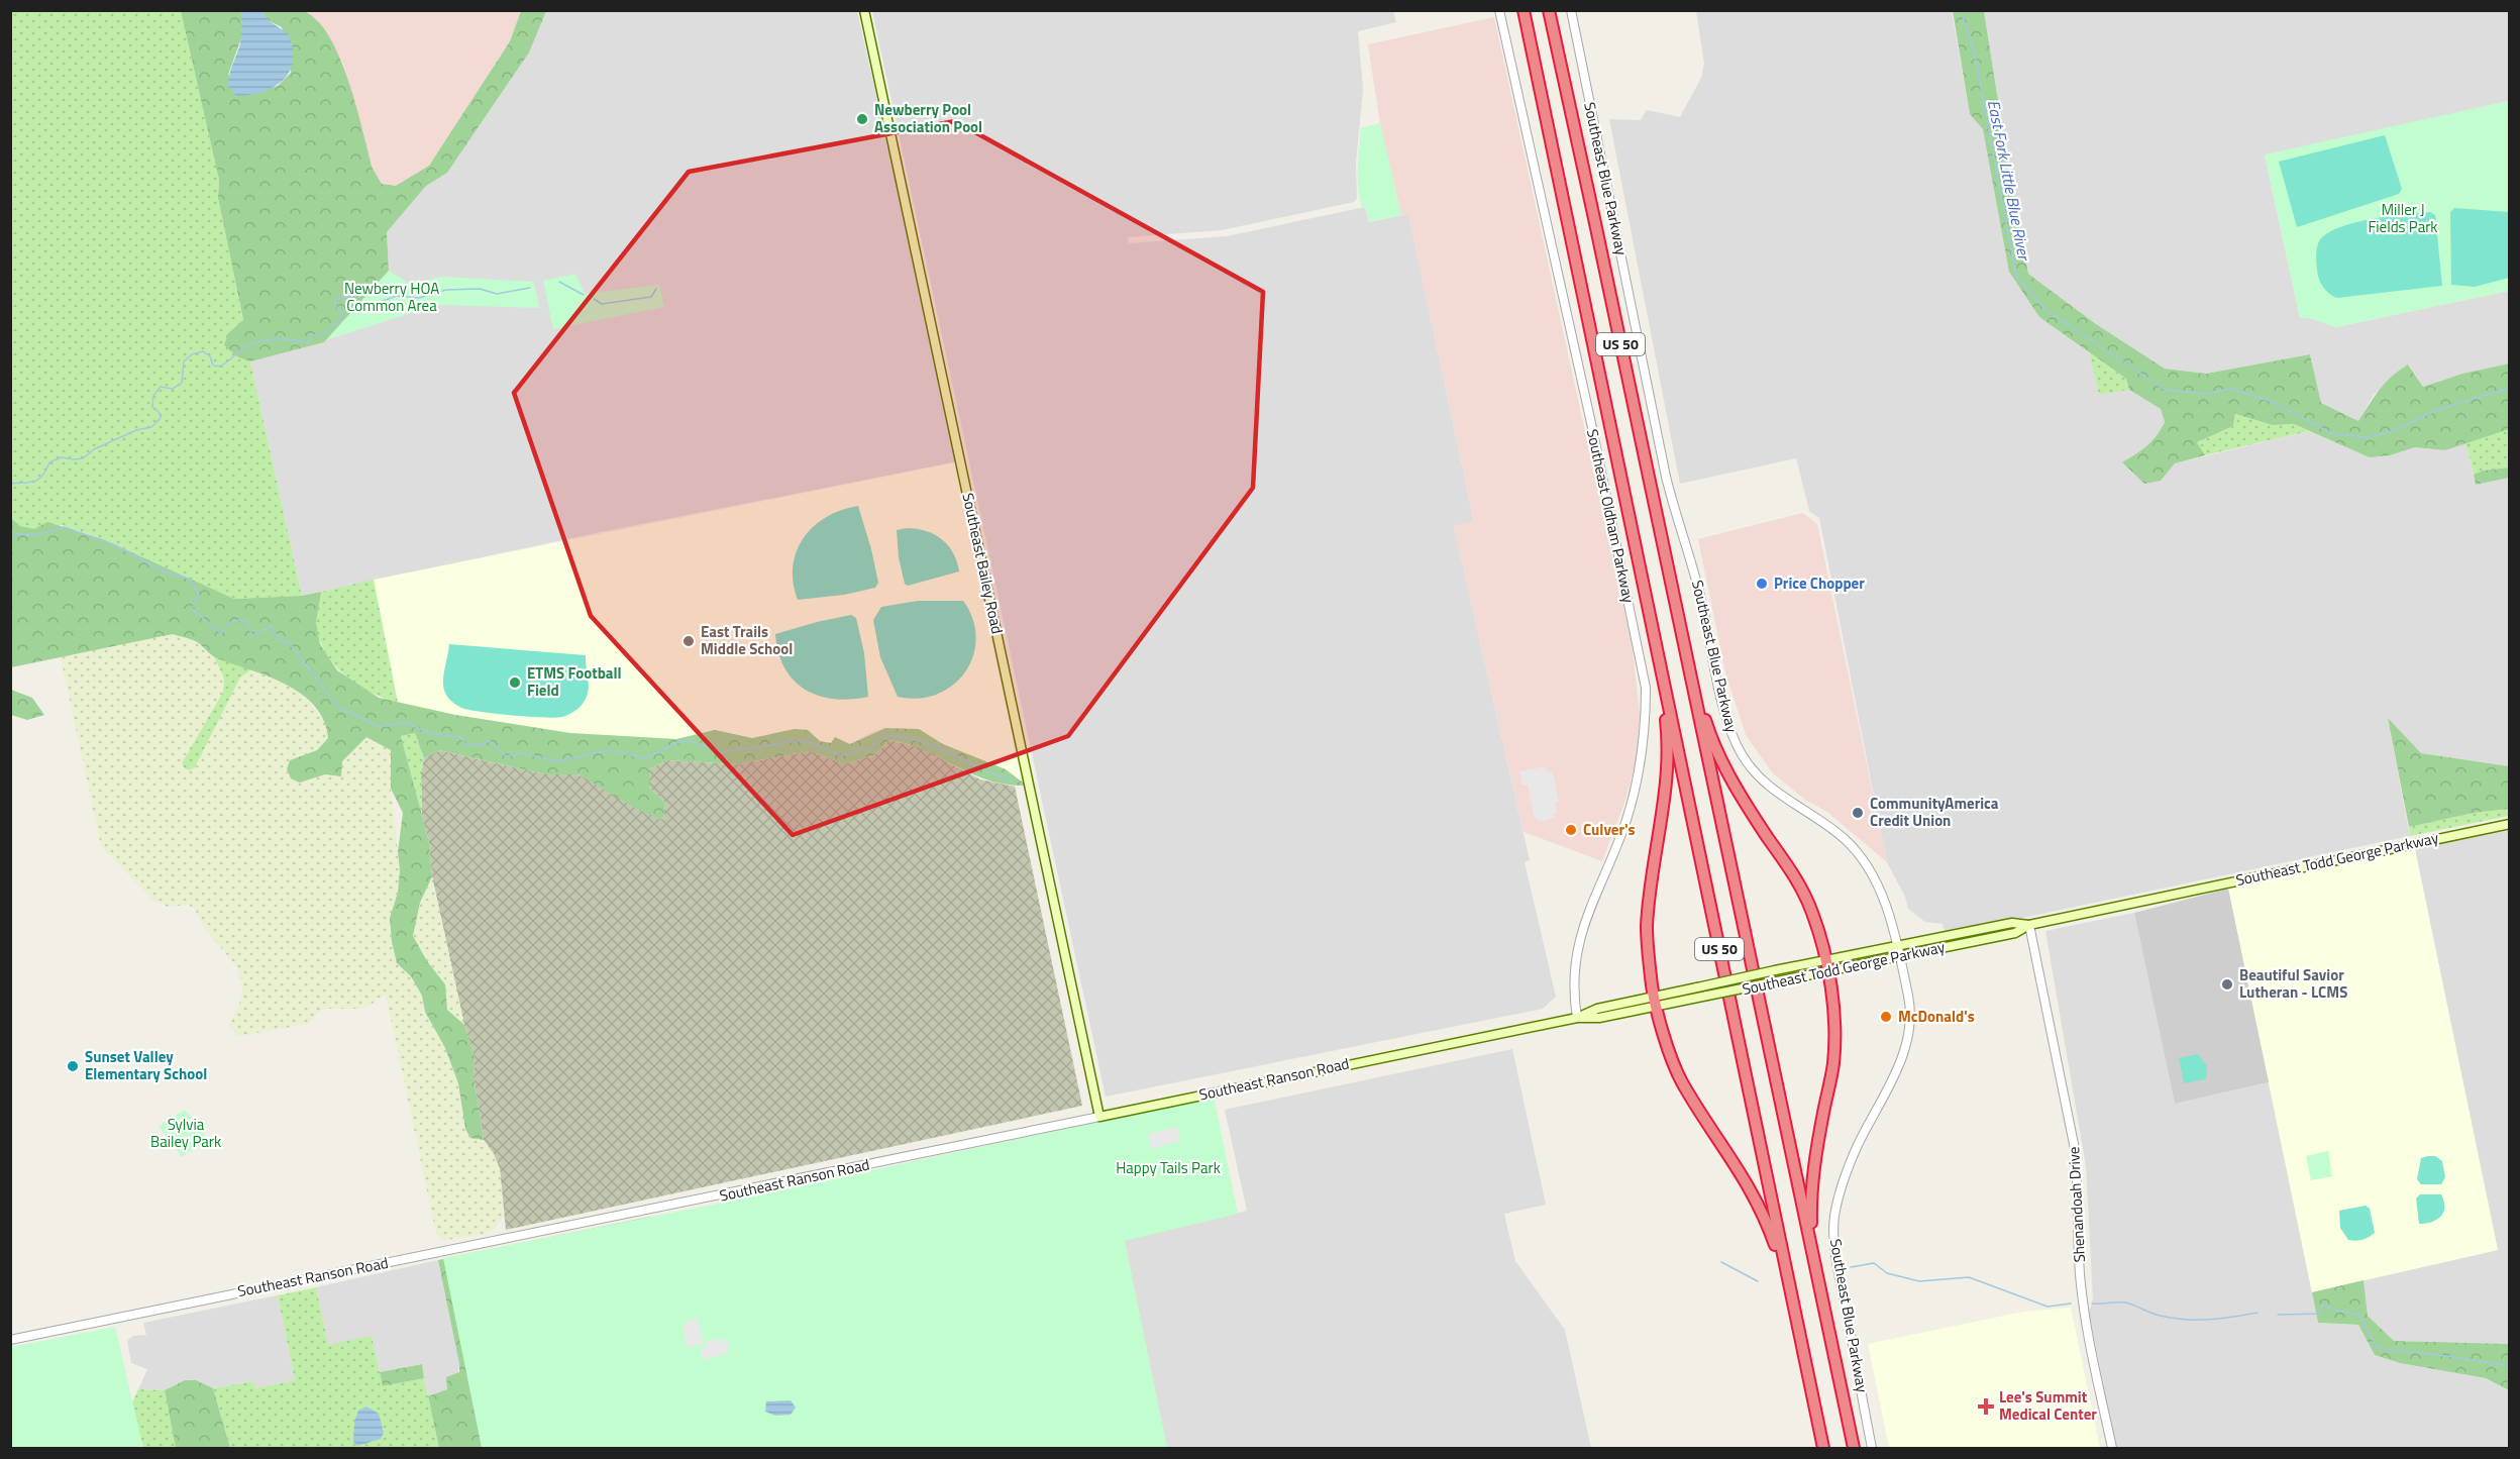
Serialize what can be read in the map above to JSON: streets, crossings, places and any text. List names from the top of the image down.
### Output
{
  "streets": {
    "highway": ["US 50"],
    "main road": ["Southeast Bailey Road", "Southeast Todd George Parkway", "Southeast Ranson Road"],
    "street": ["Southeast Blue Parkway", "Southeast Oldham Parkway", "Shenandoah Drive"]
  },
  "crossings": [
    ["Southeast Blue Parkway", "Southeast Todd George Parkway"],
    ["Southeast Oldham Parkway", "Southeast Ranson Road"],
    ["Southeast Bailey Road", "Southeast Ranson Road"],
    ["Southeast Todd George Parkway", "Southeast Ranson Road"],
    ["Southeast Todd George Parkway", "Shenandoah Drive"]
  ],
  "water": ["East Fork Little Blue River"],
  "parks": [
    "Miller J Fields Park",
    "Newberry HOA Common Area",
    "Sylvia Bailey Park",
    "Happy Tails Park"
  ],
  "places": {
    "other": [
      "Newberry Pool Association Pool",
      "Price Chopper",
      "East Trails Middle School",
      "ETMS Football Field",
      "CommunityAmerica Credit Union",
      "Culver's",
      "Beautiful Savior Lutheran - LCMS",
      "McDonald's",
      "Sunset Valley Elementary School"
    ],
    "health": ["Lee's Summit Medical Center"]
  }
}
